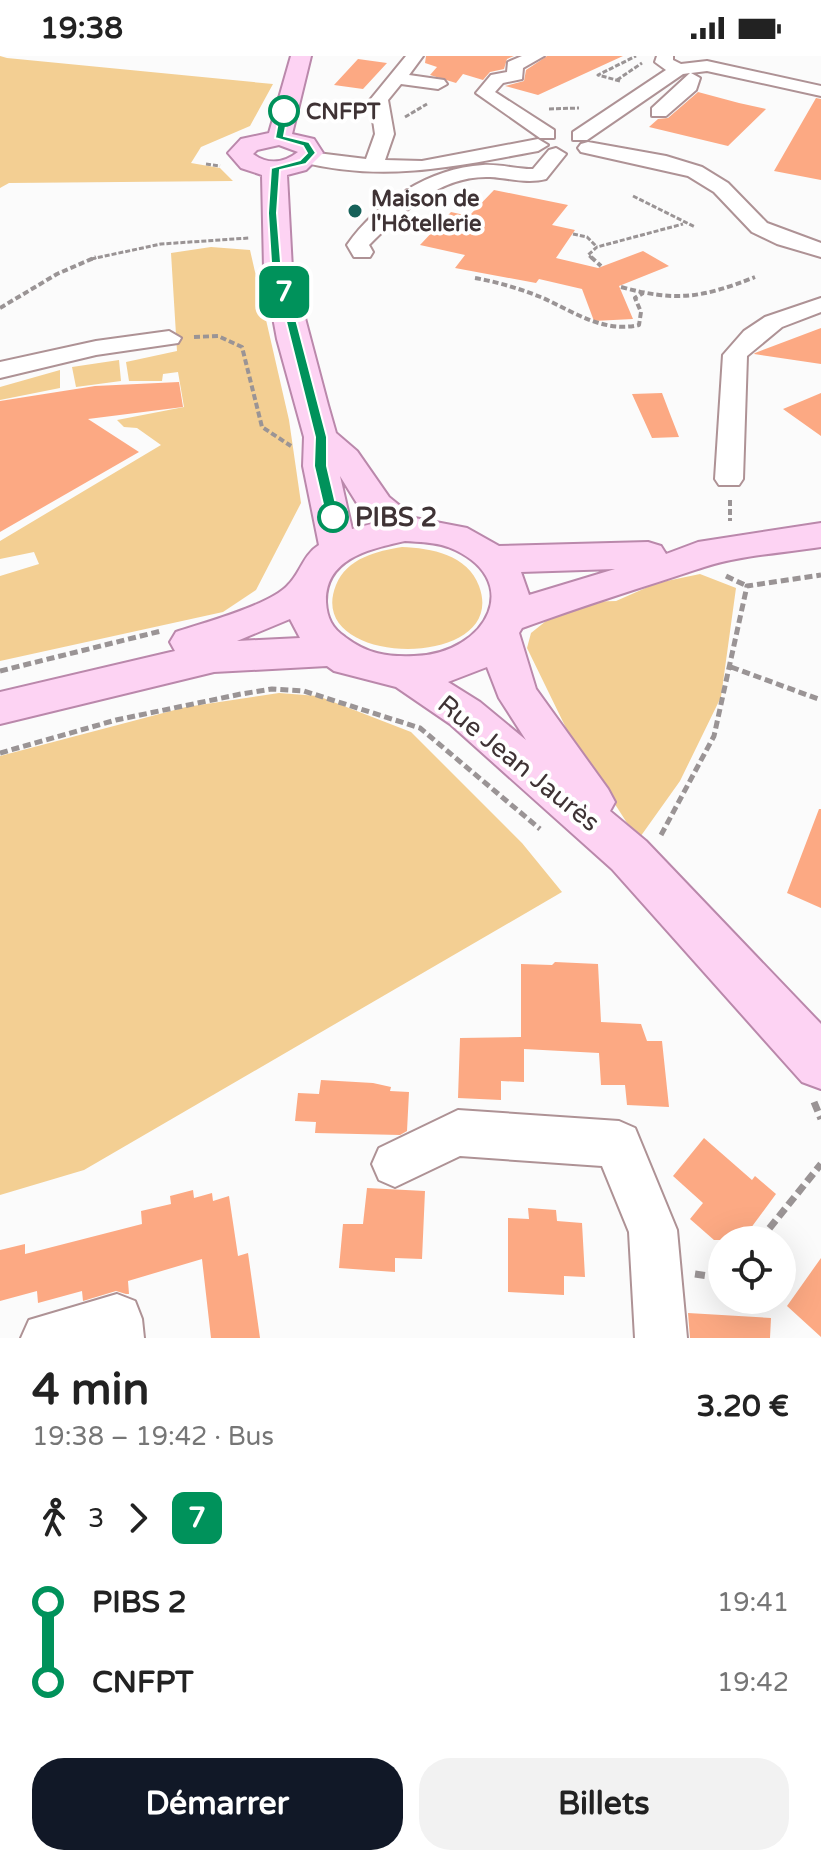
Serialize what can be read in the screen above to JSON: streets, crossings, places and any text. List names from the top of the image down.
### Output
{
  "streets": {
    "main road": ["Rue Jean Jaurès"]
  },
  "places": ["CNFPT", "Maison de l'Hôtellerie", "PIBS 2"],
  "lines": ["bus line 7"],
  "page": {
    "status": "19:38",
    "on_map": "7",
    "heading": ["4 min", "19:38 – 19:42 · Bus", "3.20 €"],
    "legs": ["3", "7"],
    "list": [
      {
        "name": "PIBS 2",
        "value": "19:41"
      },
      {
        "name": "CNFPT",
        "value": "19:42"
      }
    ],
    "buttons": ["Démarrer", "Billets"]
  }
}
